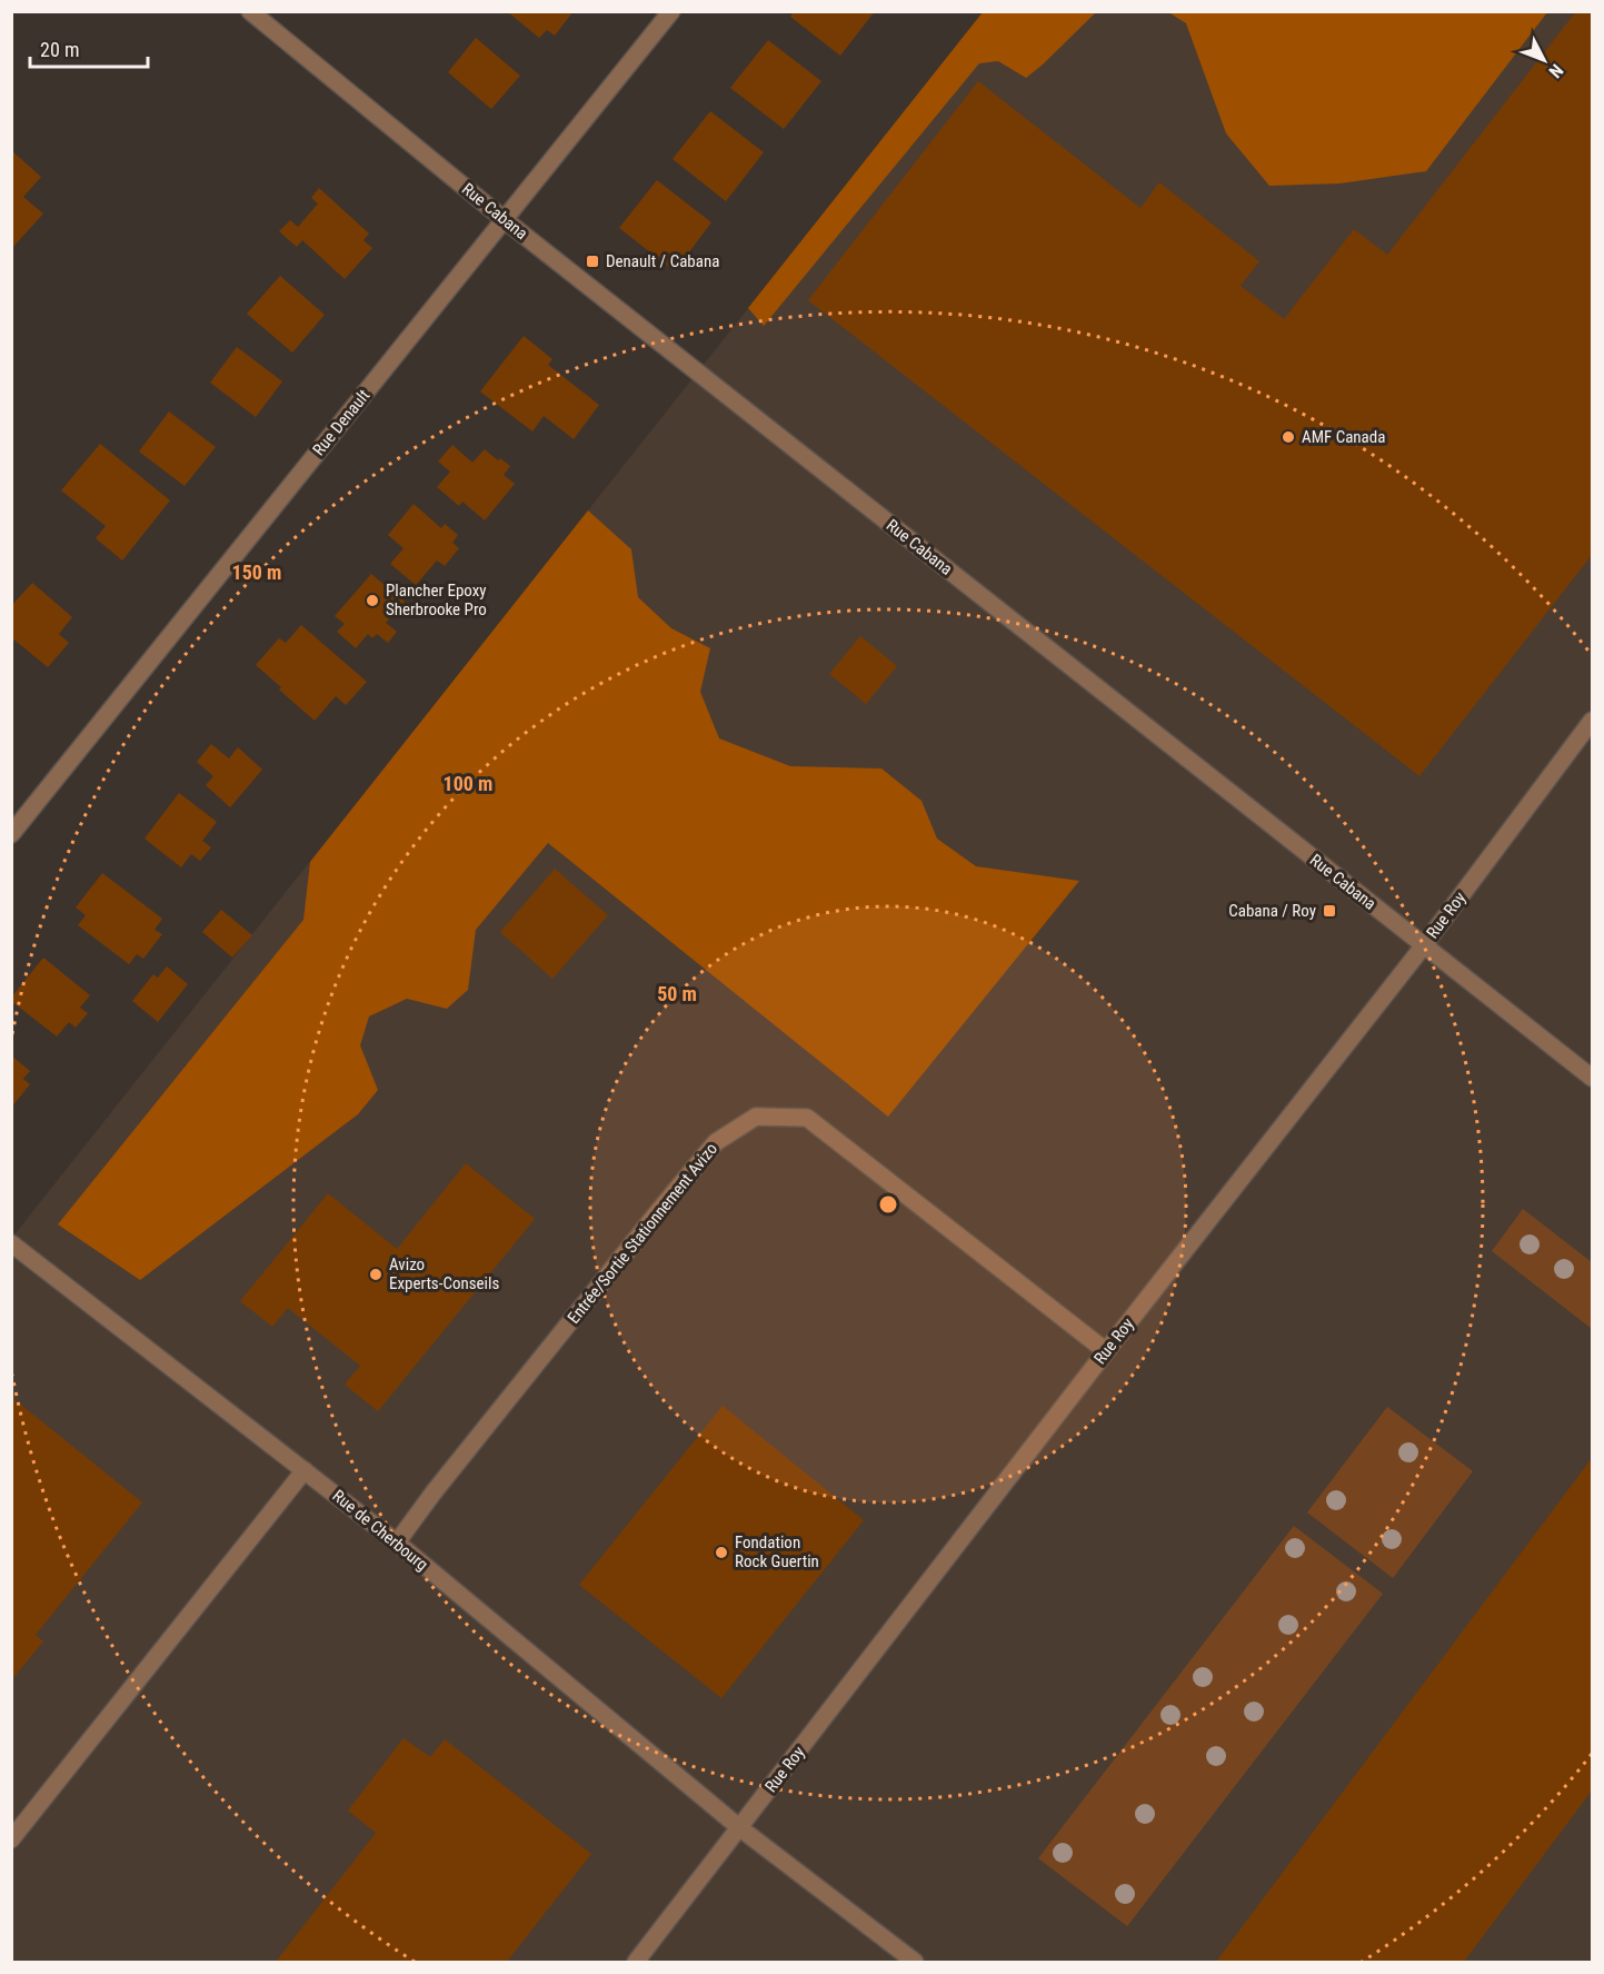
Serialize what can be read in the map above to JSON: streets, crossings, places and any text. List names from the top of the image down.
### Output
{
  "streets": {
    "street": [
      "Rue Cabana",
      "Rue Denault",
      "Rue Roy",
      "Entrée/Sortie Stationnement Avizo",
      "Rue de Cherbourg"
    ]
  },
  "crossings": [
    ["Rue Cabana", "Rue Denault"],
    ["Rue Cabana", "Rue Roy"],
    ["Rue Roy", "Entrée/Sortie Stationnement Avizo"],
    ["Rue Roy", "Rue de Cherbourg"],
    ["Entrée/Sortie Stationnement Avizo", "Rue de Cherbourg"]
  ],
  "places": {
    "transit": ["Denault / Cabana", "Cabana / Roy"],
    "other": [
      "AMF Canada",
      "Plancher Epoxy Sherbrooke Pro",
      "Avizo Experts-Conseils",
      "Fondation Rock Guertin"
    ]
  },
  "scale_bar": "20 m",
  "north": "bottom right",
  "rings": ["150 m", "100 m", "50 m"]
}
